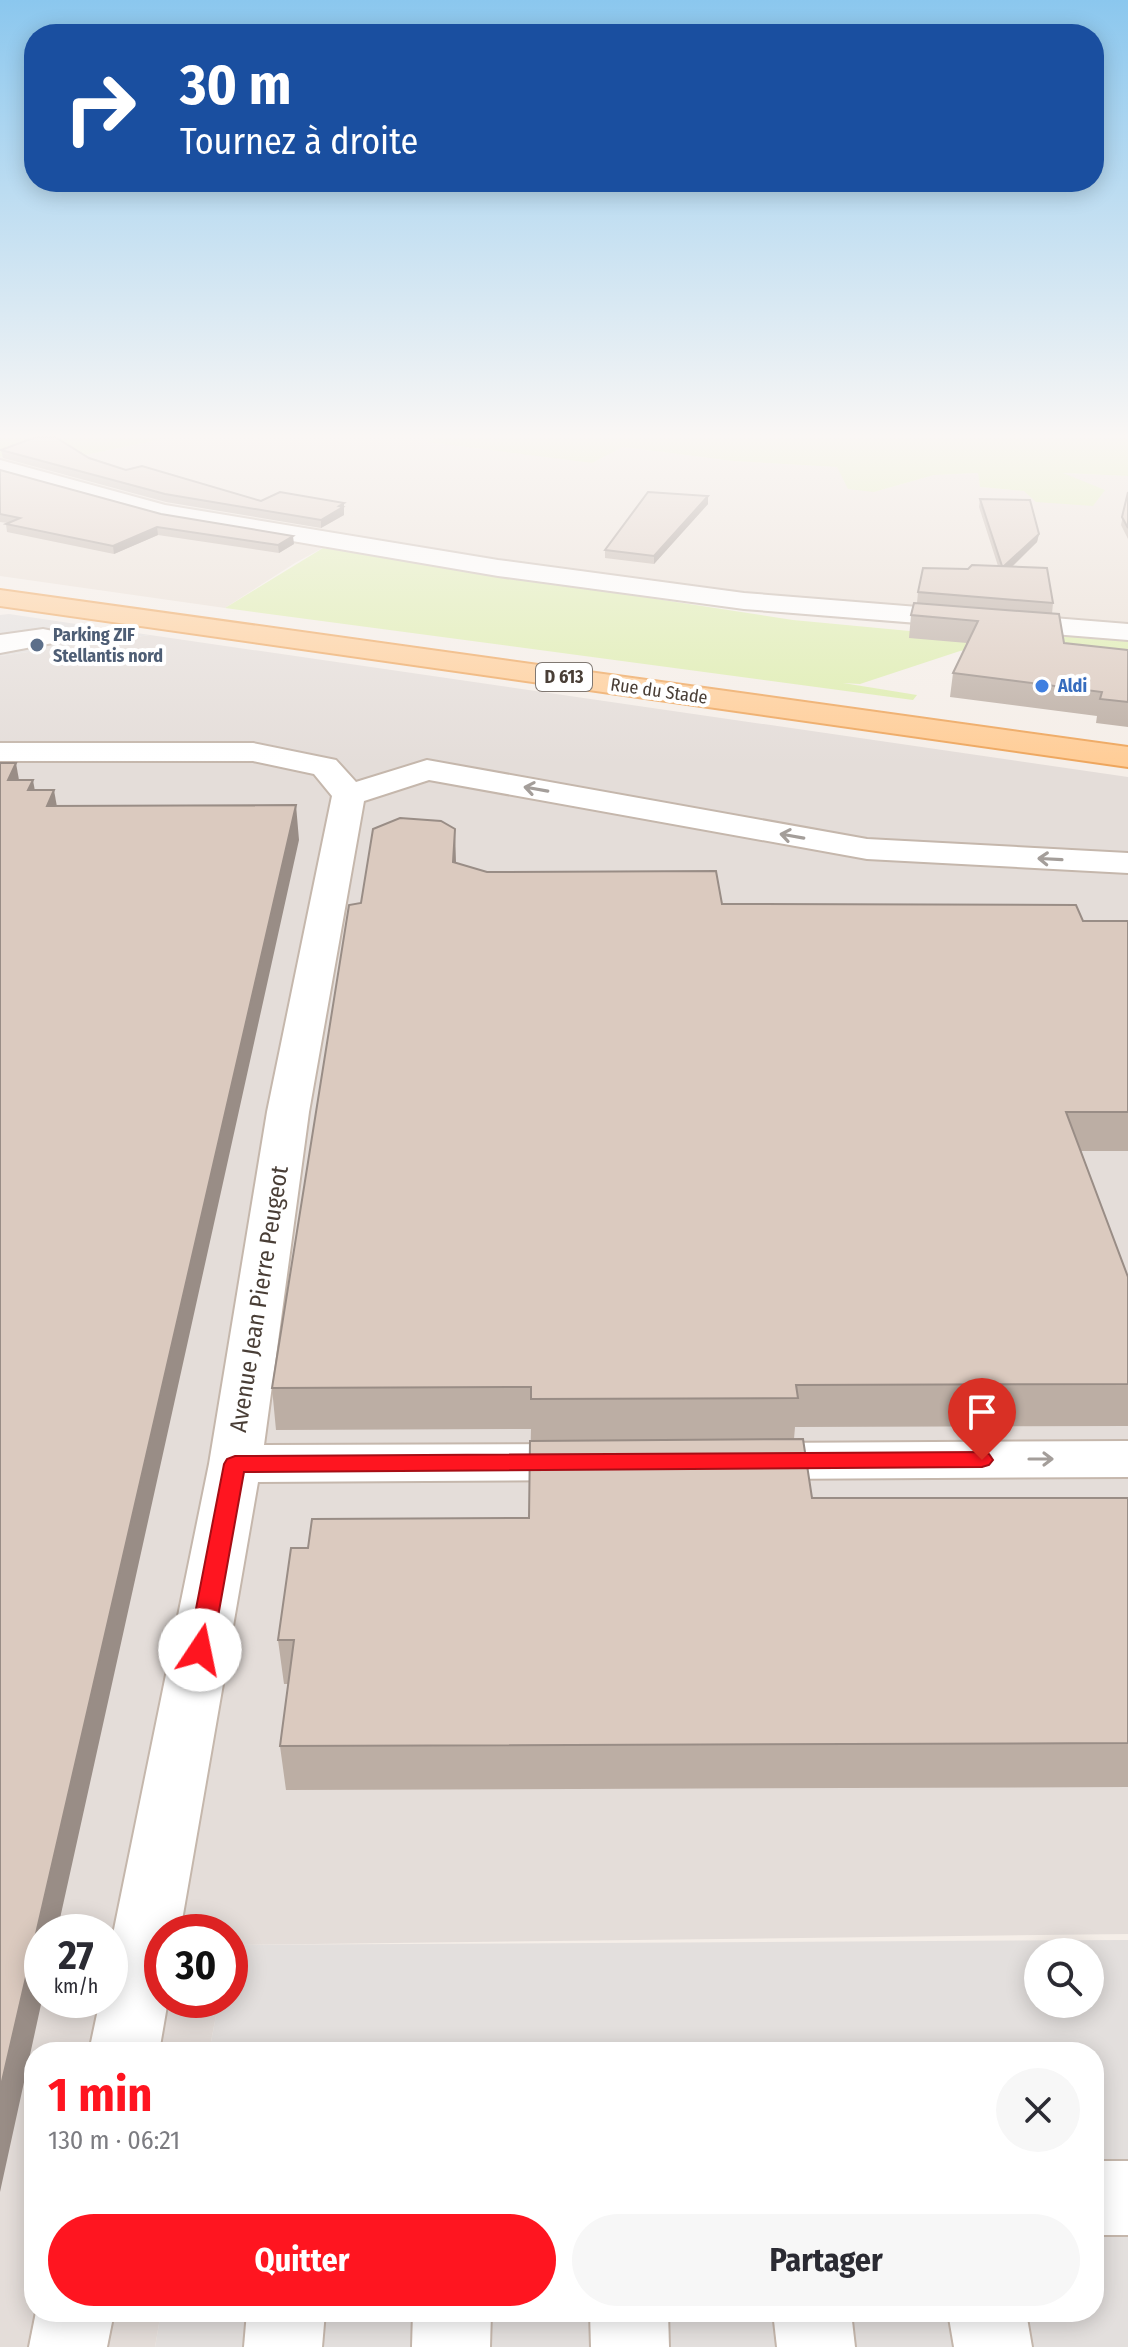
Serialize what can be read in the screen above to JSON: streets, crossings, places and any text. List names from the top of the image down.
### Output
{
  "streets": {
    "main road": ["D 613", "Rue du Stade"],
    "street": ["Avenue Jean Pierre Peugeot"]
  },
  "places": ["Parking ZIF Stellantis nord", "Aldi"],
  "page": {
    "turn": ["30 m", "Tournez à droite"],
    "speed": "27 km/h",
    "limit": "30",
    "heading": ["1 min", "130 m · 06:21"],
    "buttons": ["Quitter", "Partager"]
  }
}
